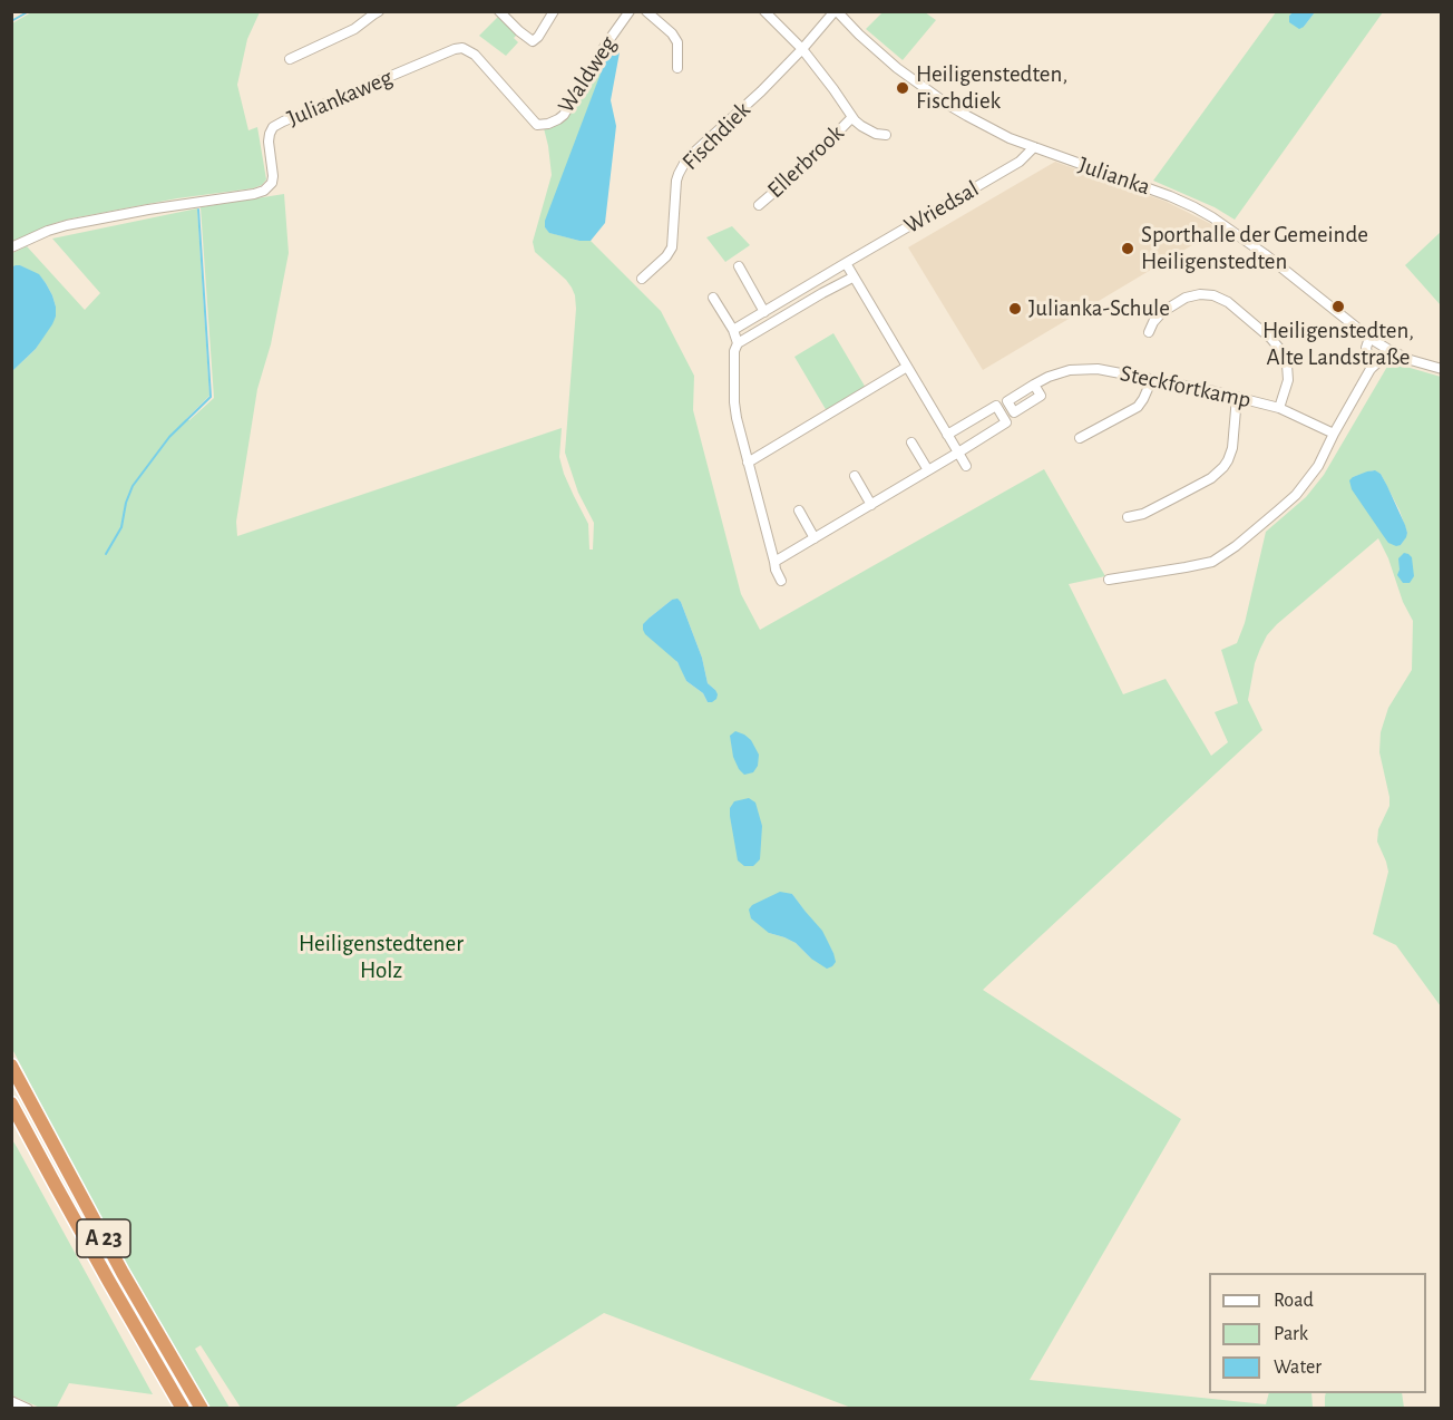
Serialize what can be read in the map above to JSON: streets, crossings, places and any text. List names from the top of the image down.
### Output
{
  "streets": {
    "highway": ["A 23"],
    "street": [
      "Waldweg",
      "Juliankaweg",
      "Fischdiek",
      "Ellerbrook",
      "Julianka",
      "Wriedsal",
      "Steckfortkamp"
    ]
  },
  "crossings": [
    ["Waldweg", "Juliankaweg"],
    ["Fischdiek", "Ellerbrook"],
    ["Fischdiek", "Julianka"],
    ["Julianka", "Wriedsal"]
  ],
  "parks": ["Heiligenstedtener Holz"],
  "places": [
    "Heiligenstedten, Fischdiek",
    "Sporthalle der Gemeinde Heiligenstedten",
    "Heiligenstedten, Alte Landstraße",
    "Julianka-Schule"
  ],
  "legend": ["Road", "Park", "Water"]
}
